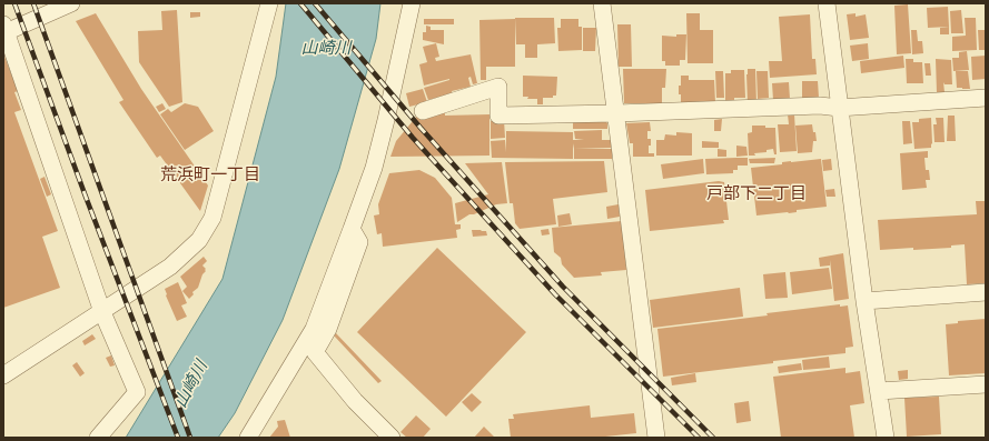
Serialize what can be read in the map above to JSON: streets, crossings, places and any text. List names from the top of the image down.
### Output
{
  "districts": ["荒浜町一丁目", "戸部下二丁目"],
  "water": ["山崎川"]
}
